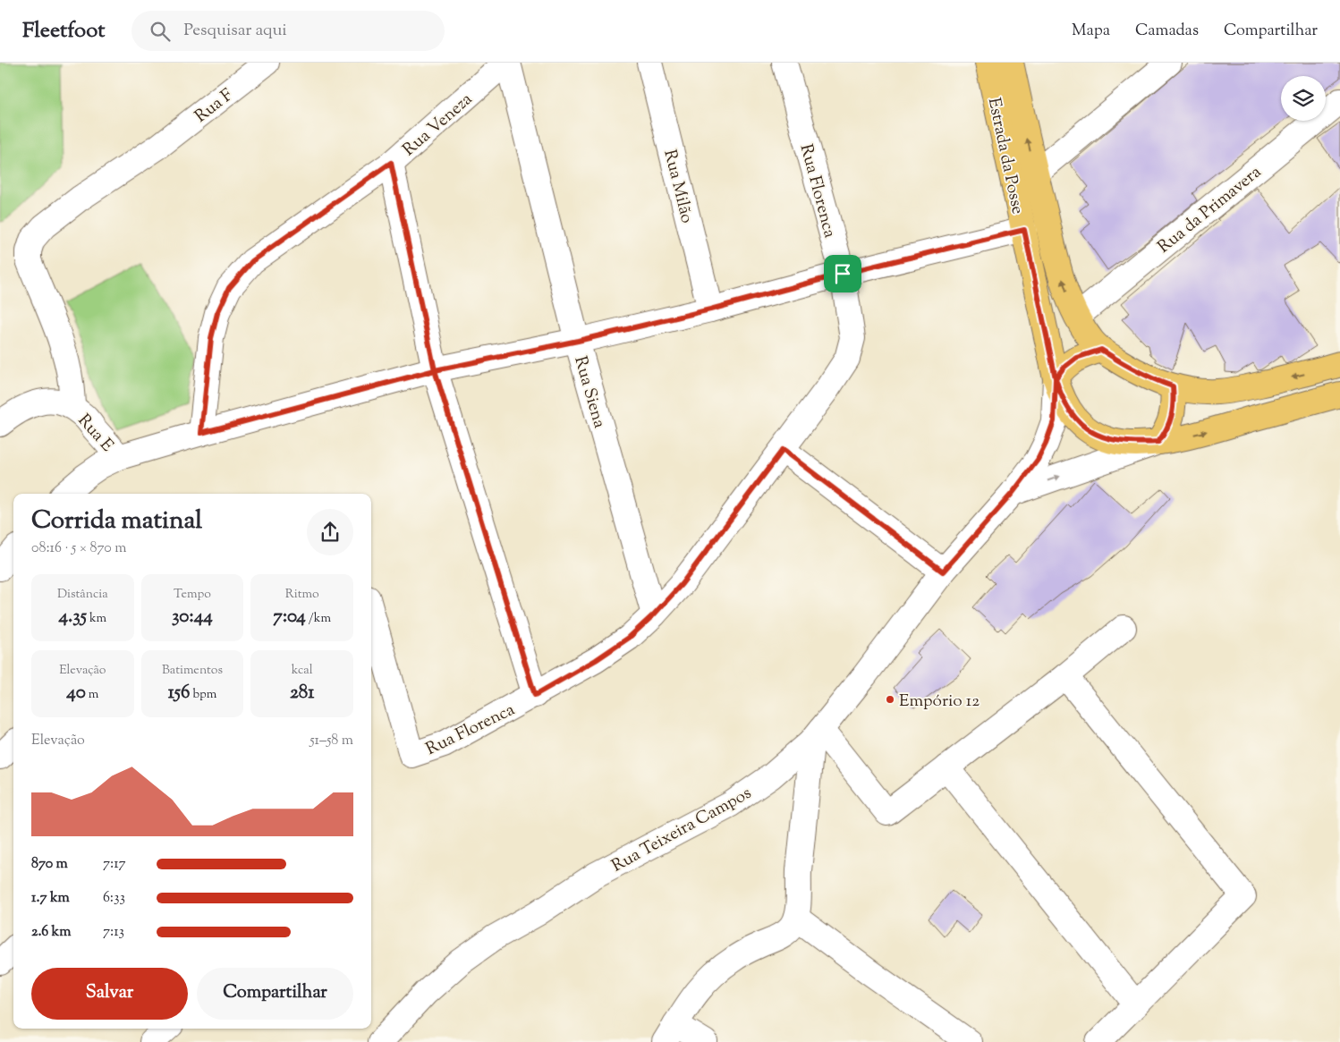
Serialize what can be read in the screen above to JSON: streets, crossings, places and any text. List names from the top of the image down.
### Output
{
  "streets": {
    "main road": ["Estrada da Posse", "Rua Teixeira Campos"],
    "street": [
      "Rua F",
      "Rua Veneza",
      "Rua Milão",
      "Rua Florenca",
      "Rua da Primavera",
      "Rua Siena",
      "Rua E"
    ]
  },
  "crossings": [
    ["Rua F", "Rua E"],
    ["Rua Veneza", "Rua Siena"],
    ["Estrada da Posse", "Rua da Primavera"],
    ["Estrada da Posse", "Rua Teixeira Campos"],
    ["Rua Florenca", "Rua Siena"]
  ],
  "places": ["Empório 12"],
  "page": {
    "header": "Fleetfoot",
    "search": "Pesquisar aqui",
    "nav": ["Mapa", "Camadas", "Compartilhar"],
    "heading": ["Corrida matinal", "08:16 · 5 × 870 m"],
    "stats": [
      ["Distância", "4.35 km"],
      ["Tempo", "30:44"],
      ["Ritmo", "7:04 /km"],
      ["Elevação", "40 m"],
      ["Batimentos", "156 bpm"],
      ["kcal", "281"]
    ],
    "chart": ["Elevação", "51–58 m"],
    "list": [
      {
        "name": "870 m",
        "note": "7:17"
      },
      {
        "name": "1.7 km",
        "note": "6:33"
      },
      {
        "name": "2.6 km",
        "note": "7:13"
      }
    ],
    "buttons": ["Salvar", "Compartilhar"]
  }
}
